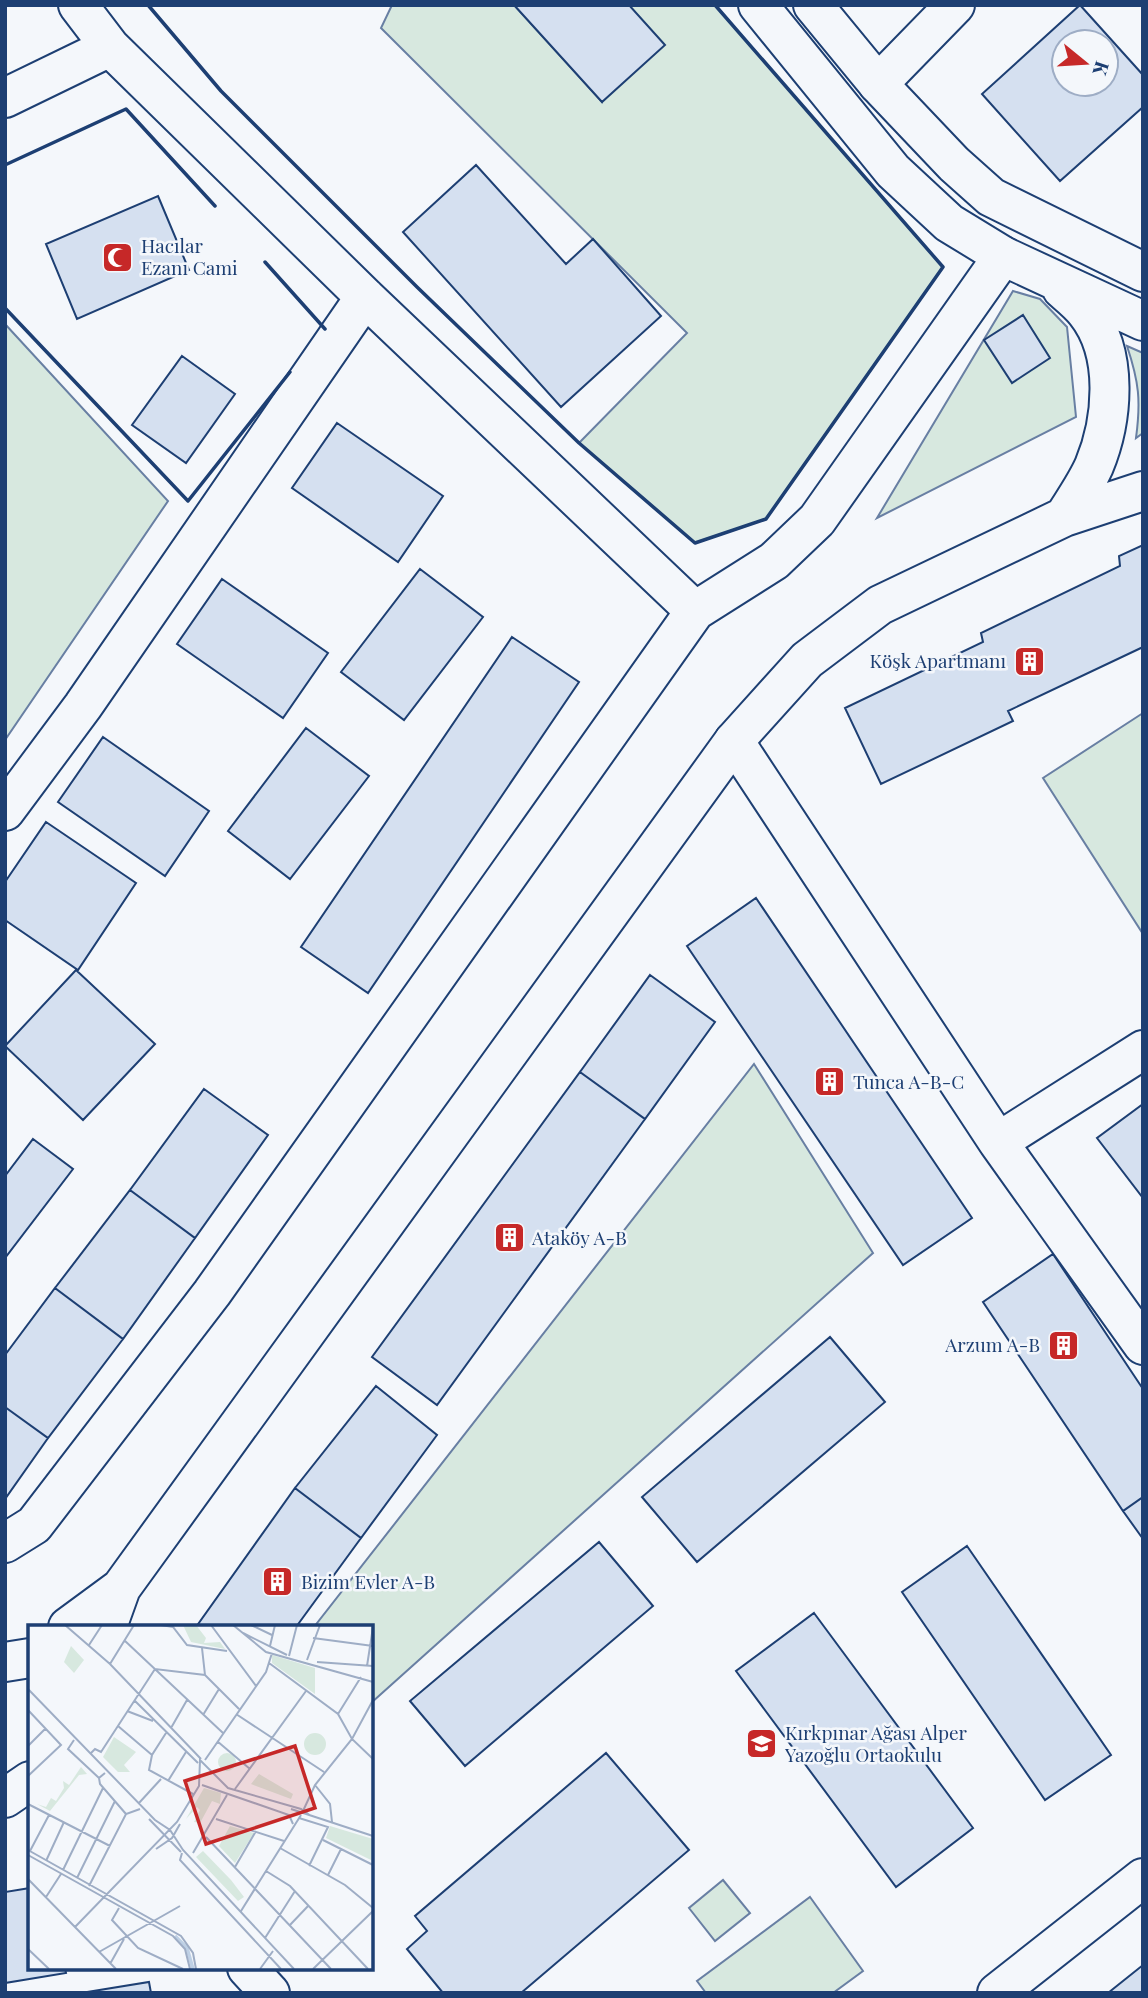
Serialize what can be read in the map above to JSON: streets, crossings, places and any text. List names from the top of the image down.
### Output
{
  "places": {
    "mosque": ["Hacılar Ezanı Cami"],
    "building": [
      "Köşk Apartmanı",
      "Tunca A-B-C",
      "Ataköy A-B",
      "Arzum A-B",
      "Bizim Evler A-B"
    ],
    "school or university": ["Kırkpınar Ağası Alper Yazoğlu Ortaokulu"]
  },
  "north": "right"
}
